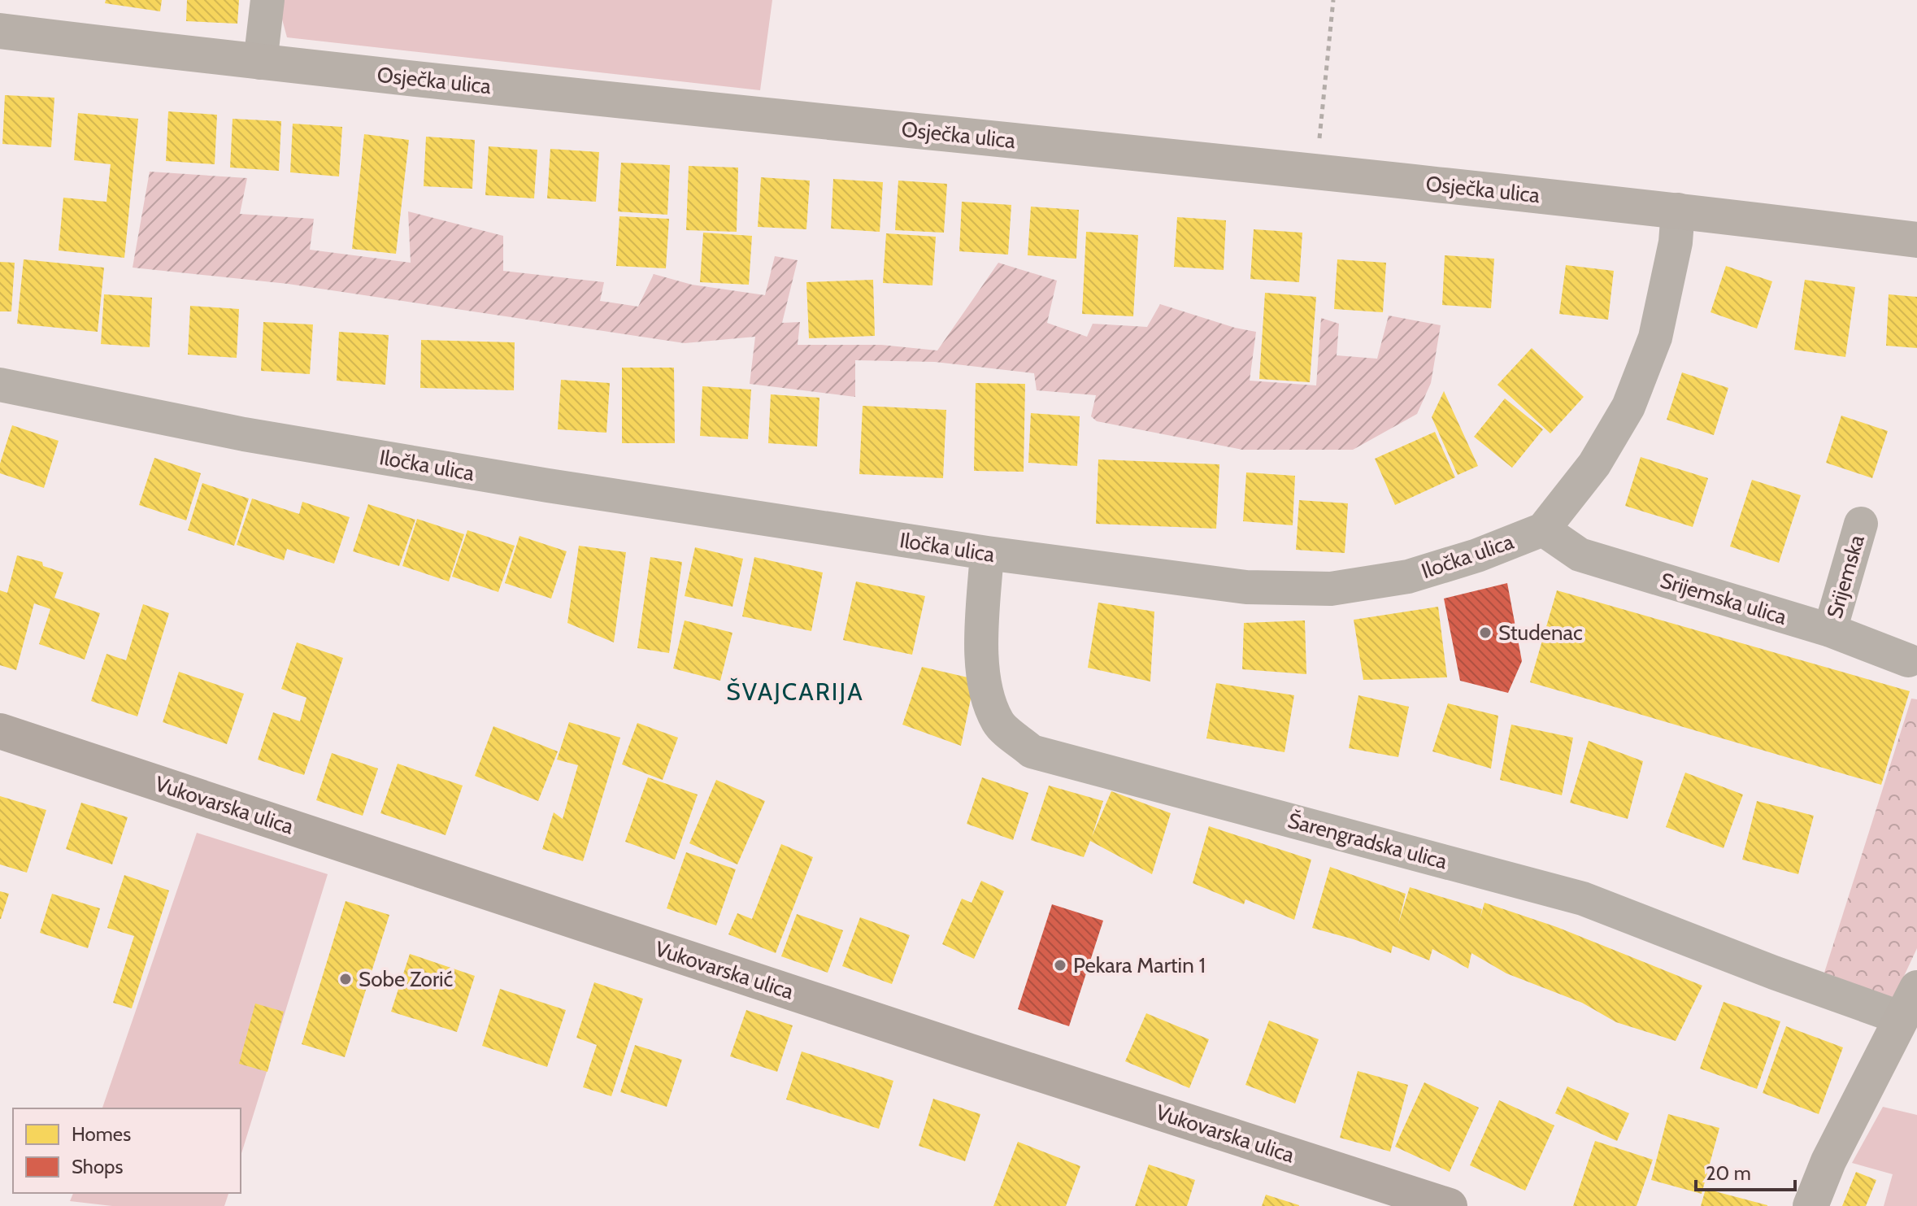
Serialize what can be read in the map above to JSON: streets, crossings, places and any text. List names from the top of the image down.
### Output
{
  "streets": {
    "main road": ["Vukovarska ulica"],
    "street": [
      "Osječka ulica",
      "Iločka ulica",
      "Srijemska",
      "Srijemska ulica",
      "Šarengradska ulica"
    ]
  },
  "crossings": [
    ["Iločka ulica", "Srijemska ulica"],
    ["Iločka ulica", "Šarengradska ulica"],
    ["Srijemska", "Srijemska ulica"]
  ],
  "districts": ["ŠVAJCARIJA"],
  "places": ["Studenac", "Pekara Martin 1", "Sobe Zorić"],
  "legend": ["Homes", "Shops"],
  "scale_bar": "20 m"
}
